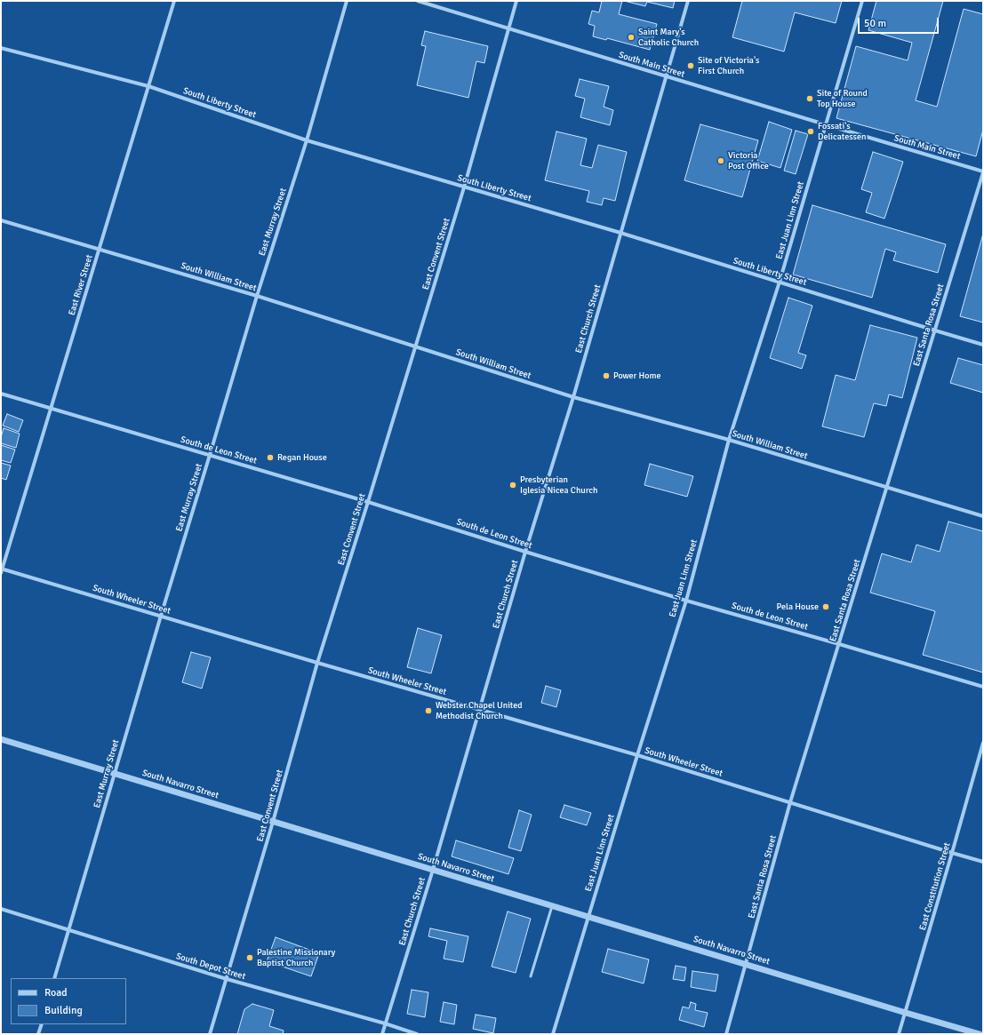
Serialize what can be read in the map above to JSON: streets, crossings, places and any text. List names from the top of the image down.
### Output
{
  "streets": {
    "street": [
      "South Main Street",
      "South Liberty Street",
      "East Juan Linn Street",
      "East Murray Street",
      "East Convent Street",
      "South William Street",
      "East River Street",
      "East Church Street",
      "East Santa Rosa Street",
      "South de Leon Street",
      "South Wheeler Street",
      "South Navarro Street",
      "East Constitution Street",
      "South Depot Street"
    ]
  },
  "crossings": [
    ["South Main Street", "East Juan Linn Street"],
    ["South Main Street", "East Convent Street"],
    ["South Main Street", "East Church Street"],
    ["South Main Street", "East Santa Rosa Street"],
    ["South Liberty Street", "East Juan Linn Street"],
    ["South Liberty Street", "East Murray Street"],
    ["South Liberty Street", "East Convent Street"],
    ["South Liberty Street", "East River Street"],
    ["South Liberty Street", "East Church Street"],
    ["South Liberty Street", "East Santa Rosa Street"],
    ["East Juan Linn Street", "South William Street"],
    ["East Juan Linn Street", "South de Leon Street"],
    ["East Juan Linn Street", "South Wheeler Street"],
    ["East Juan Linn Street", "South Navarro Street"],
    ["East Murray Street", "South William Street"],
    ["East Murray Street", "South de Leon Street"],
    ["East Murray Street", "South Wheeler Street"],
    ["East Murray Street", "South Navarro Street"],
    ["East Murray Street", "South Depot Street"],
    ["East Convent Street", "South William Street"],
    ["East Convent Street", "South de Leon Street"],
    ["East Convent Street", "South Wheeler Street"],
    ["East Convent Street", "South Navarro Street"],
    ["East Convent Street", "South Depot Street"],
    ["South William Street", "East River Street"],
    ["South William Street", "East Church Street"],
    ["South William Street", "East Santa Rosa Street"],
    ["East River Street", "South de Leon Street"],
    ["East River Street", "South Wheeler Street"],
    ["East Church Street", "South de Leon Street"],
    ["East Church Street", "South Wheeler Street"],
    ["East Church Street", "South Navarro Street"],
    ["East Church Street", "South Depot Street"],
    ["East Santa Rosa Street", "South de Leon Street"],
    ["East Santa Rosa Street", "South Wheeler Street"],
    ["East Santa Rosa Street", "South Navarro Street"],
    ["South Wheeler Street", "East Constitution Street"],
    ["South Navarro Street", "East Constitution Street"]
  ],
  "places": [
    "Saint Mary's Catholic Church",
    "Site of Victoria's First Church",
    "Site of Round Top House",
    "Fossati's Delicatessen",
    "Victoria Post Office",
    "Power Home",
    "Regan House",
    "Presbyterian Iglesia Nicea Church",
    "Pela House",
    "Webster Chapel United Methodist Church",
    "Palestine Missionary Baptist Church"
  ],
  "legend": ["Road", "Building"],
  "scale_bar": "50 m"
}
